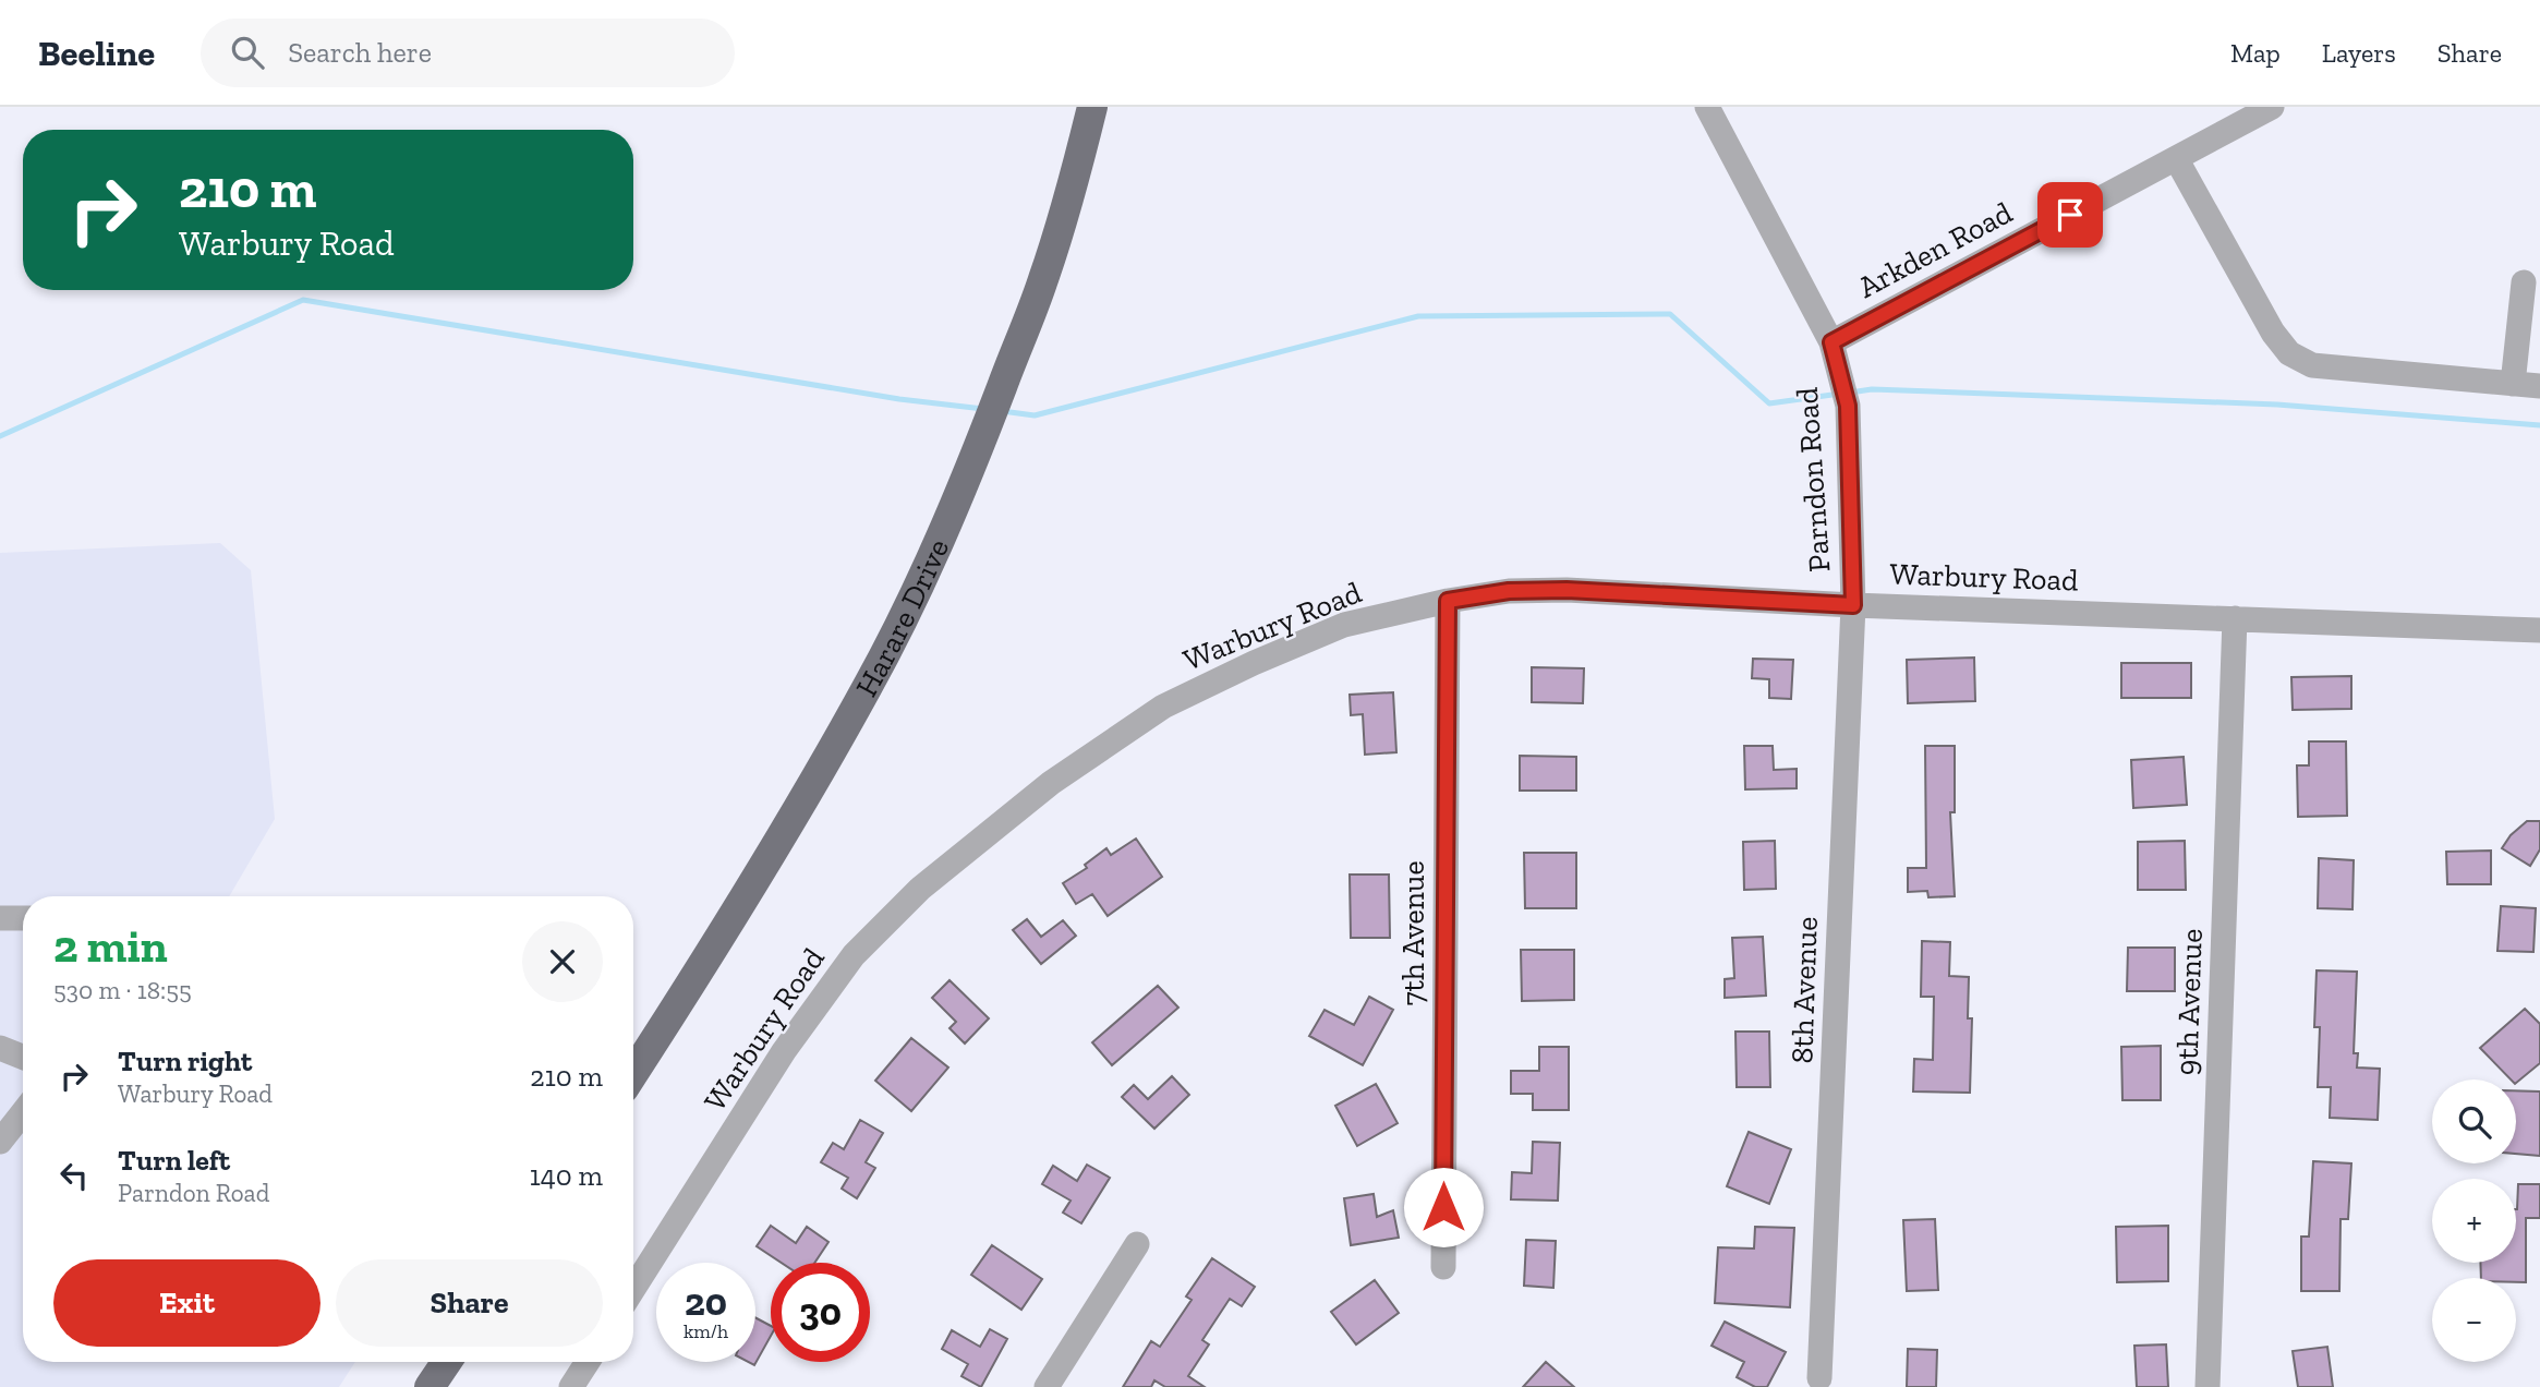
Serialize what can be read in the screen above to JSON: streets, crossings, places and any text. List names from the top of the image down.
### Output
{
  "streets": {
    "main road": ["Harare Drive"],
    "street": [
      "Arkden Road",
      "Parndon Road",
      "Warbury Road",
      "7th Avenue",
      "8th Avenue",
      "9th Avenue"
    ]
  },
  "crossings": [
    ["Arkden Road", "Parndon Road"],
    ["Parndon Road", "Warbury Road"],
    ["Parndon Road", "8th Avenue"],
    ["Warbury Road", "7th Avenue"],
    ["Warbury Road", "8th Avenue"],
    ["Warbury Road", "9th Avenue"]
  ],
  "page": {
    "header": "Beeline",
    "search": "Search here",
    "nav": ["Map", "Layers", "Share"],
    "turn": ["210 m", "Warbury Road"],
    "heading": ["2 min", "530 m · 18:55"],
    "list": [
      {
        "name": "Turn right",
        "note": "Warbury Road",
        "value": "210 m"
      },
      {
        "name": "Turn left",
        "note": "Parndon Road",
        "value": "140 m"
      }
    ],
    "map_buttons": ["+", "−"],
    "buttons": ["Exit", "Share"],
    "speed": "20 km/h",
    "limit": "30"
  }
}
